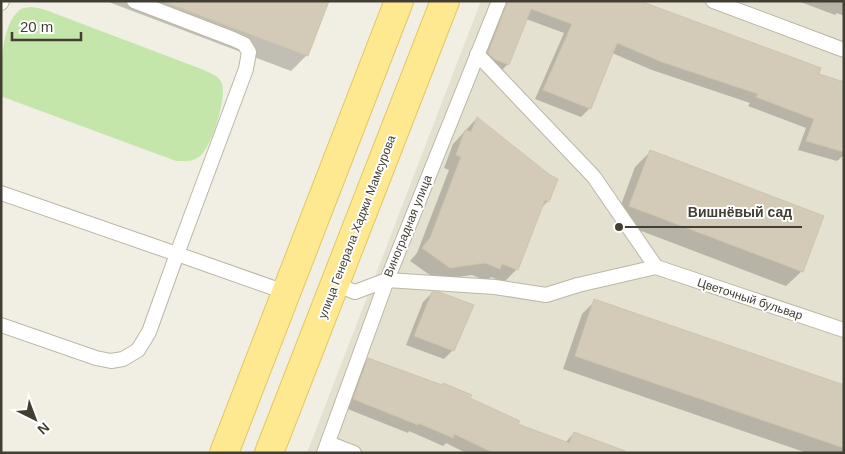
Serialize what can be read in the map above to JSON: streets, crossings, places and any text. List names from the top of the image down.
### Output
{
  "streets": {
    "main road": ["улица Генерала Хаджи Мамсурова"],
    "lane": ["Виноградная улица", "Цветочный бульвар"]
  },
  "places": ["Вишнёвый сад"],
  "scale_bar": "20 m",
  "north": "bottom right"
}
